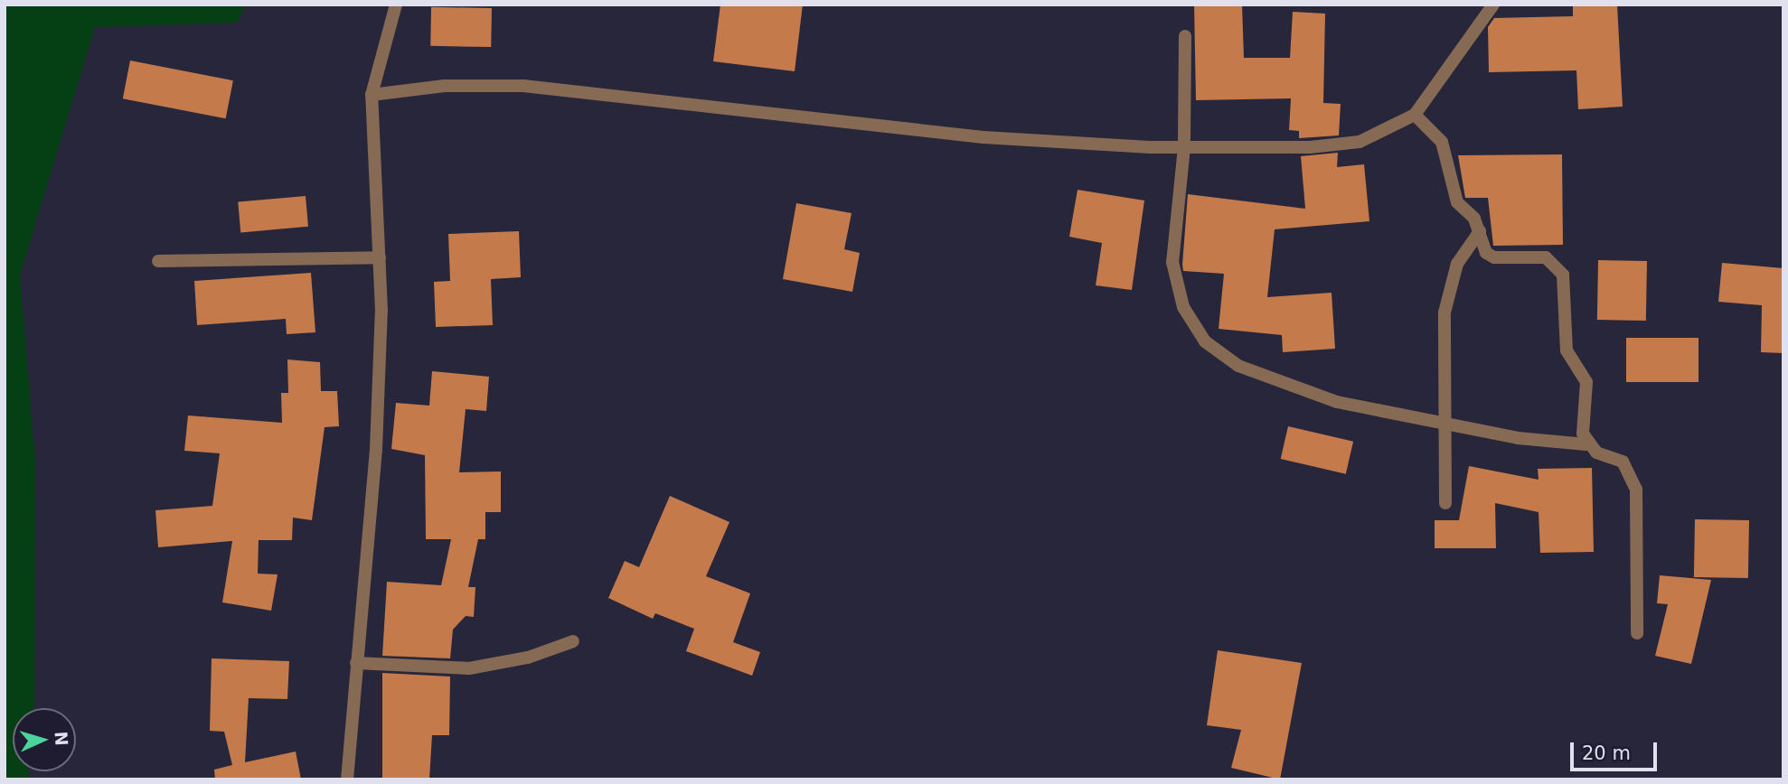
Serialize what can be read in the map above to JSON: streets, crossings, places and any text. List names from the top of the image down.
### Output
{
  "scale_bar": "20 m",
  "north": "right"
}
